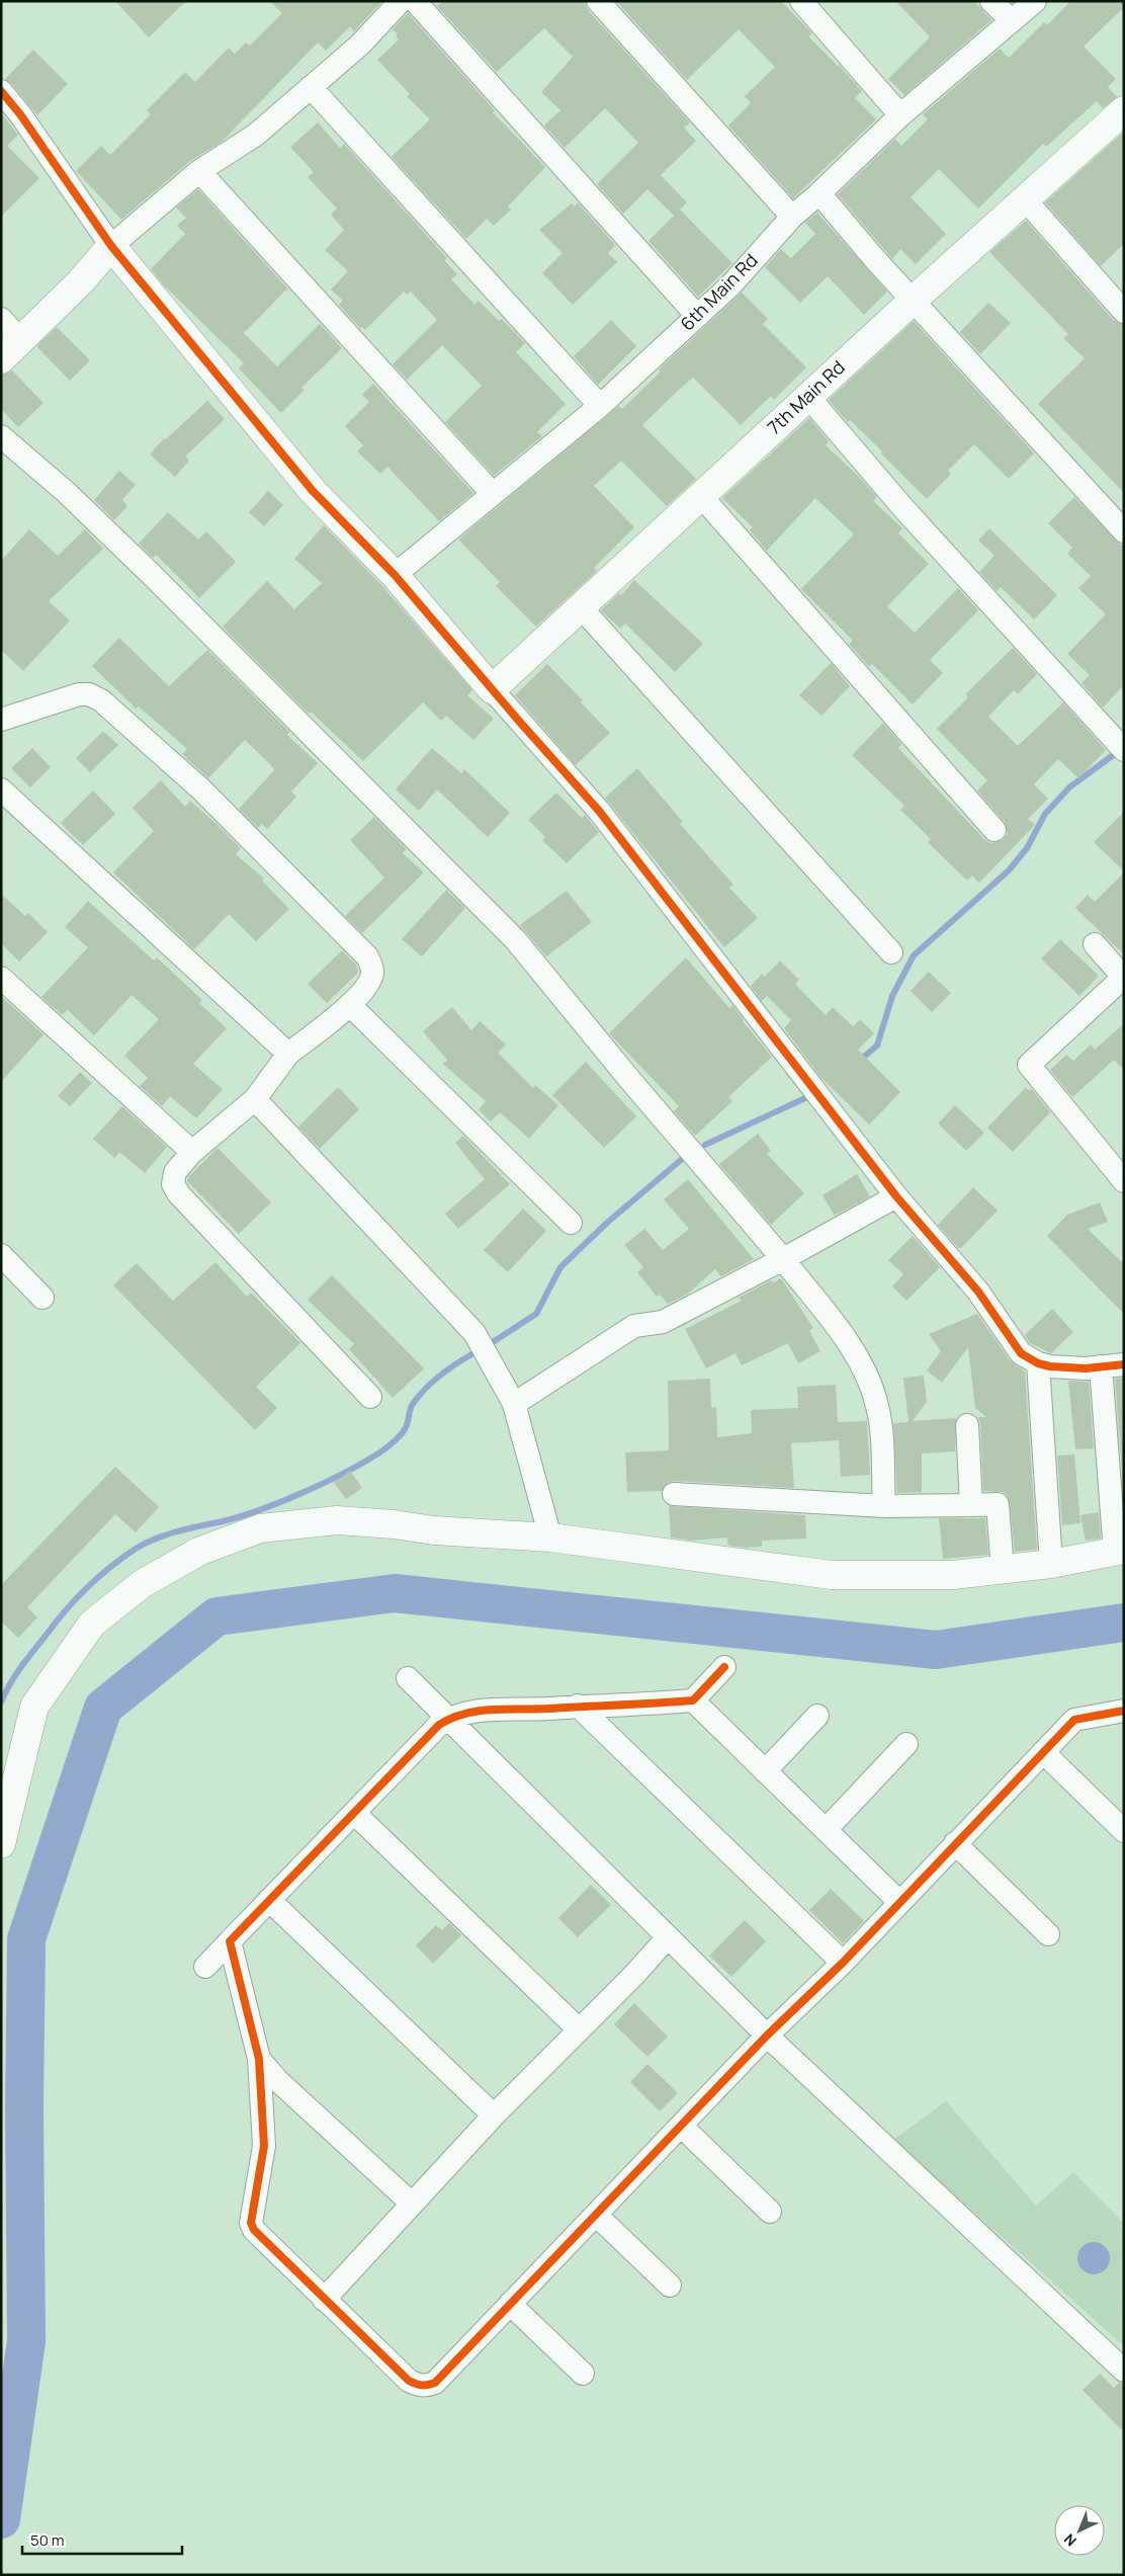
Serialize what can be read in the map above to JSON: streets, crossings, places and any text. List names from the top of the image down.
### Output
{
  "streets": {
    "street": ["6th Main Rd", "7th Main Rd"]
  },
  "scale_bar": "50 m",
  "north": "bottom left"
}
